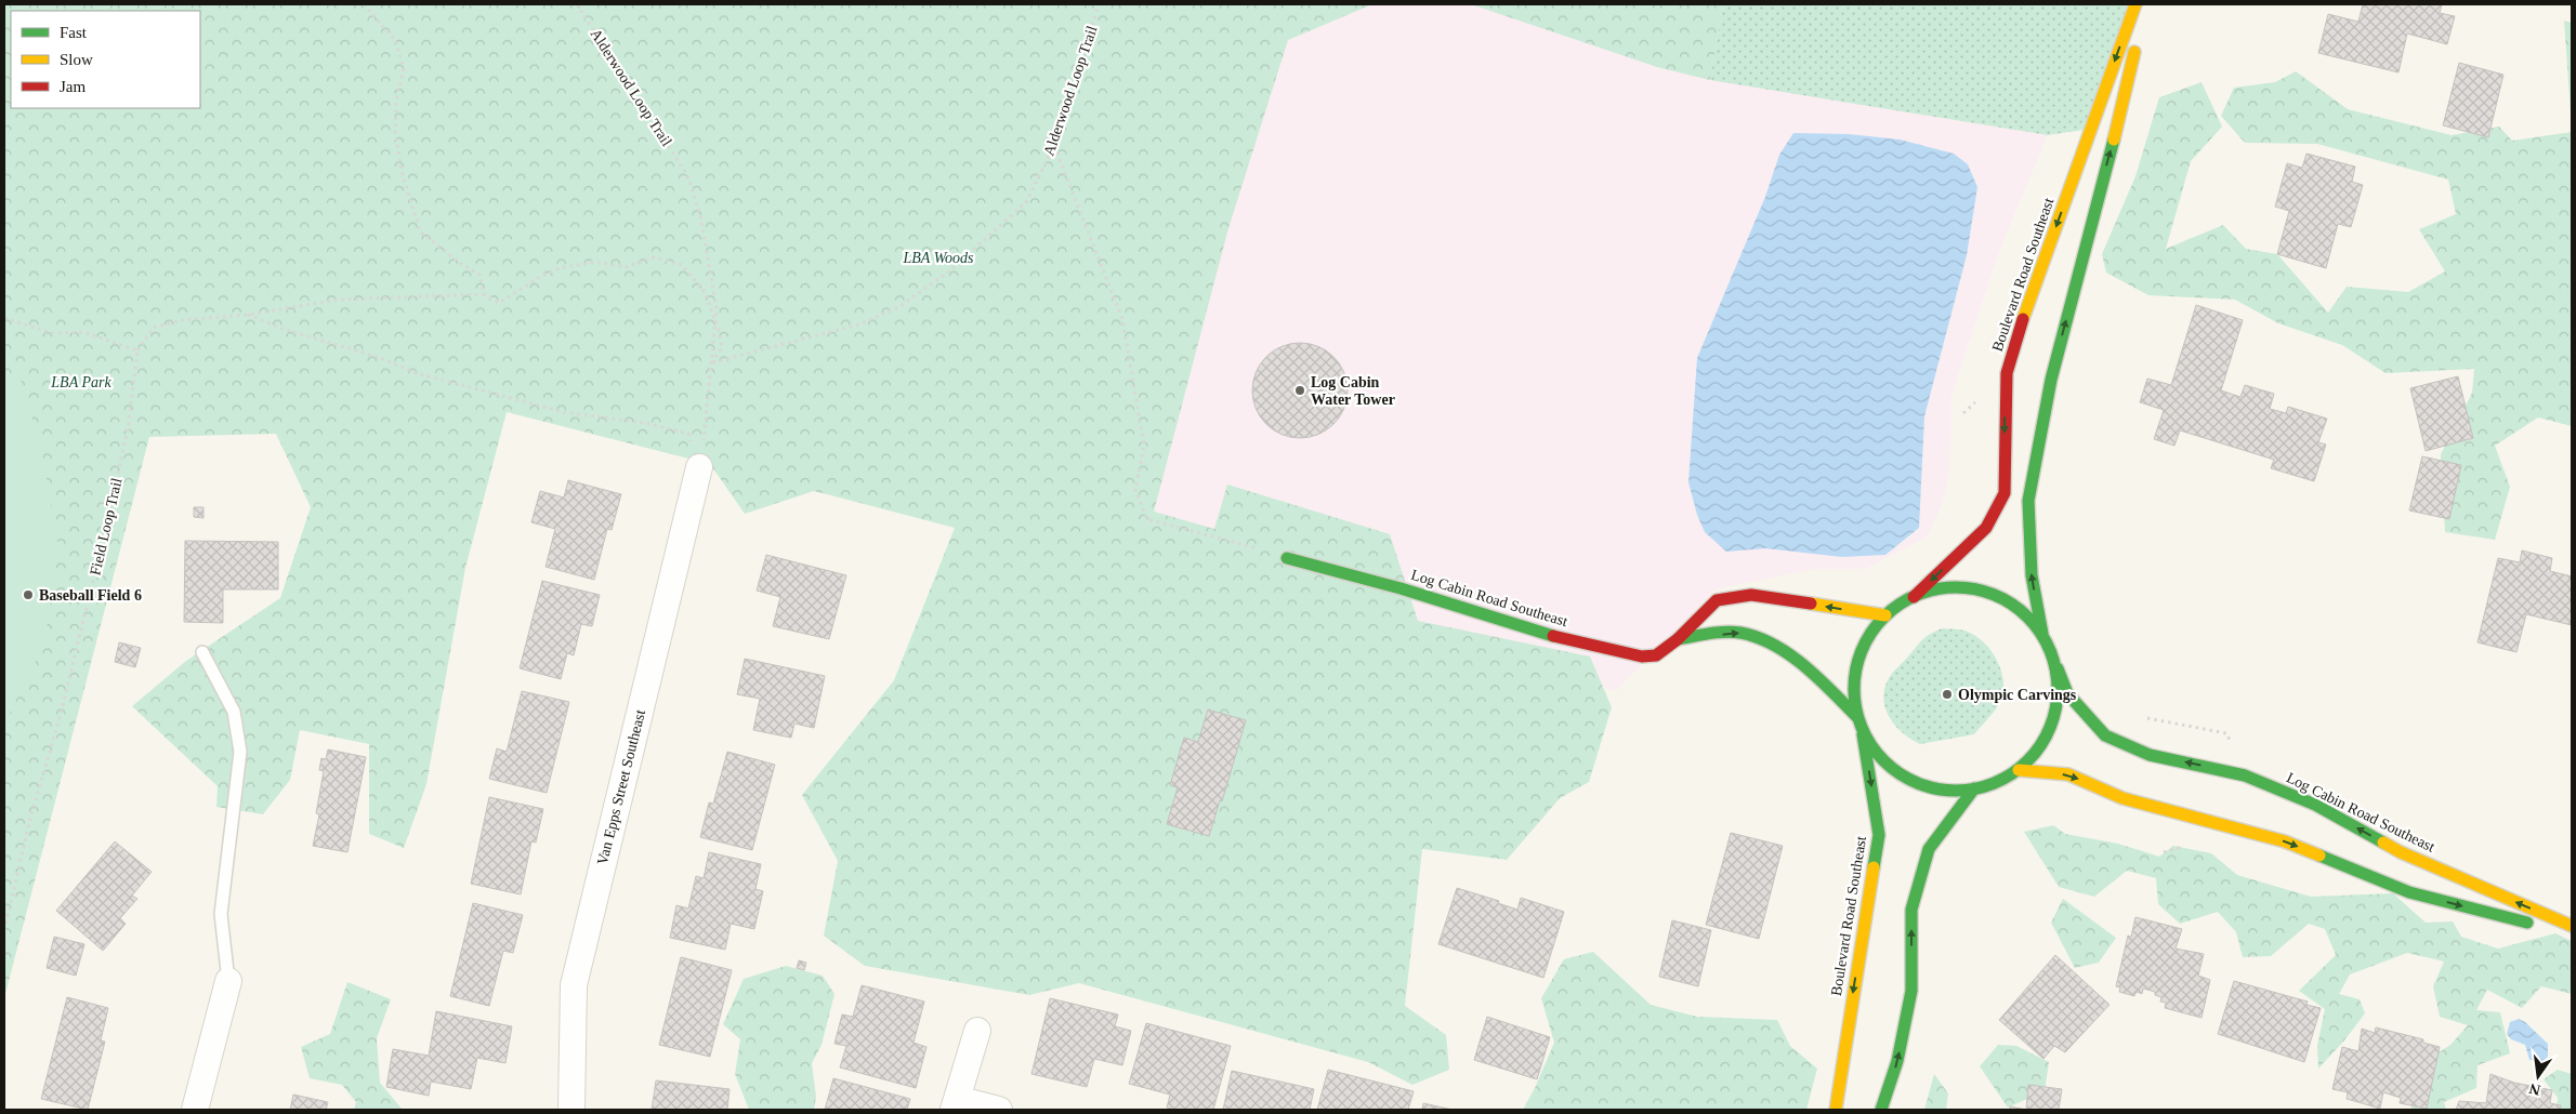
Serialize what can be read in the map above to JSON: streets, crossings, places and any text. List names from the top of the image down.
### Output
{
  "streets": {
    "street": ["Boulevard Road Southeast", "Log Cabin Road Southeast", "Van Epps Street Southeast"],
    "path": ["Alderwood Loop Trail", "Field Loop Trail"]
  },
  "crossings": [
    ["Alderwood Loop Trail", "Van Epps Street Southeast"],
    ["Boulevard Road Southeast", "Log Cabin Road Southeast"]
  ],
  "parks": ["LBA Woods", "LBA Park"],
  "places": ["Log Cabin Water Tower", "Baseball Field 6", "Olympic Carvings"],
  "legend": ["Fast", "Slow", "Jam"],
  "north": "bottom"
}
